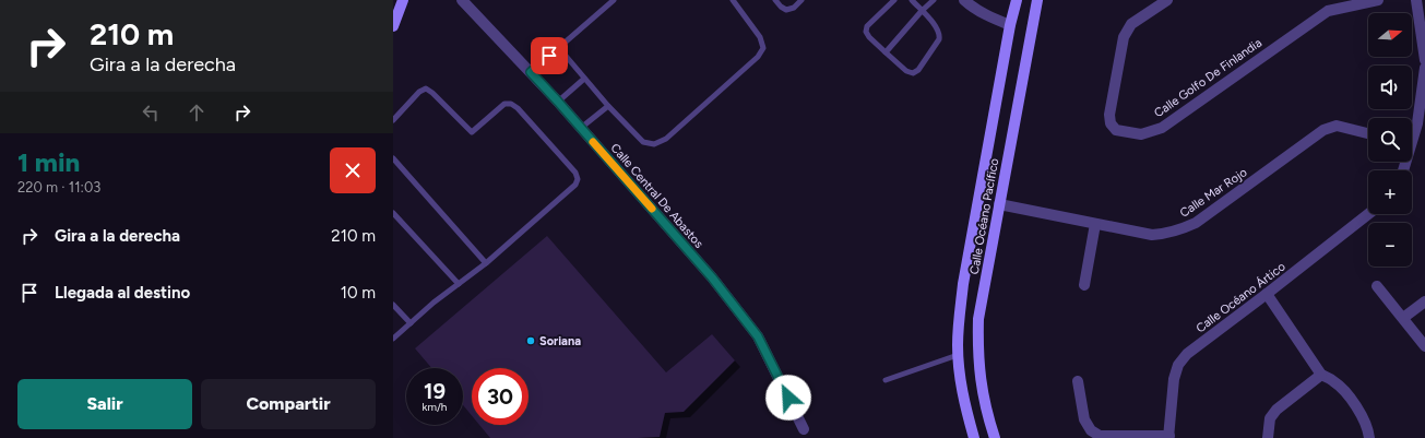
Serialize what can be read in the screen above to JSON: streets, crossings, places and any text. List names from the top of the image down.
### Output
{
  "streets": {
    "street": [
      "Calle Golfo De Finlandia",
      "Calle Mar Rojo",
      "Calle Central De Abastos",
      "Calle Océano Pacífico",
      "Calle Océano Ártico"
    ]
  },
  "crossings": [
    ["Calle Mar Rojo", "Calle Océano Pacífico"]
  ],
  "places": ["Soriana"],
  "north": "right",
  "page": {
    "turn": ["210 m", "Gira a la derecha"],
    "map_buttons": ["+", "−"],
    "heading": ["1 min", "220 m · 11:03"],
    "list": [
      {
        "name": "Gira a la derecha",
        "value": "210 m"
      },
      {
        "name": "Llegada al destino",
        "value": "10 m"
      }
    ],
    "speed": "19 km/h",
    "limit": "30",
    "buttons": ["Salir", "Compartir"]
  }
}
